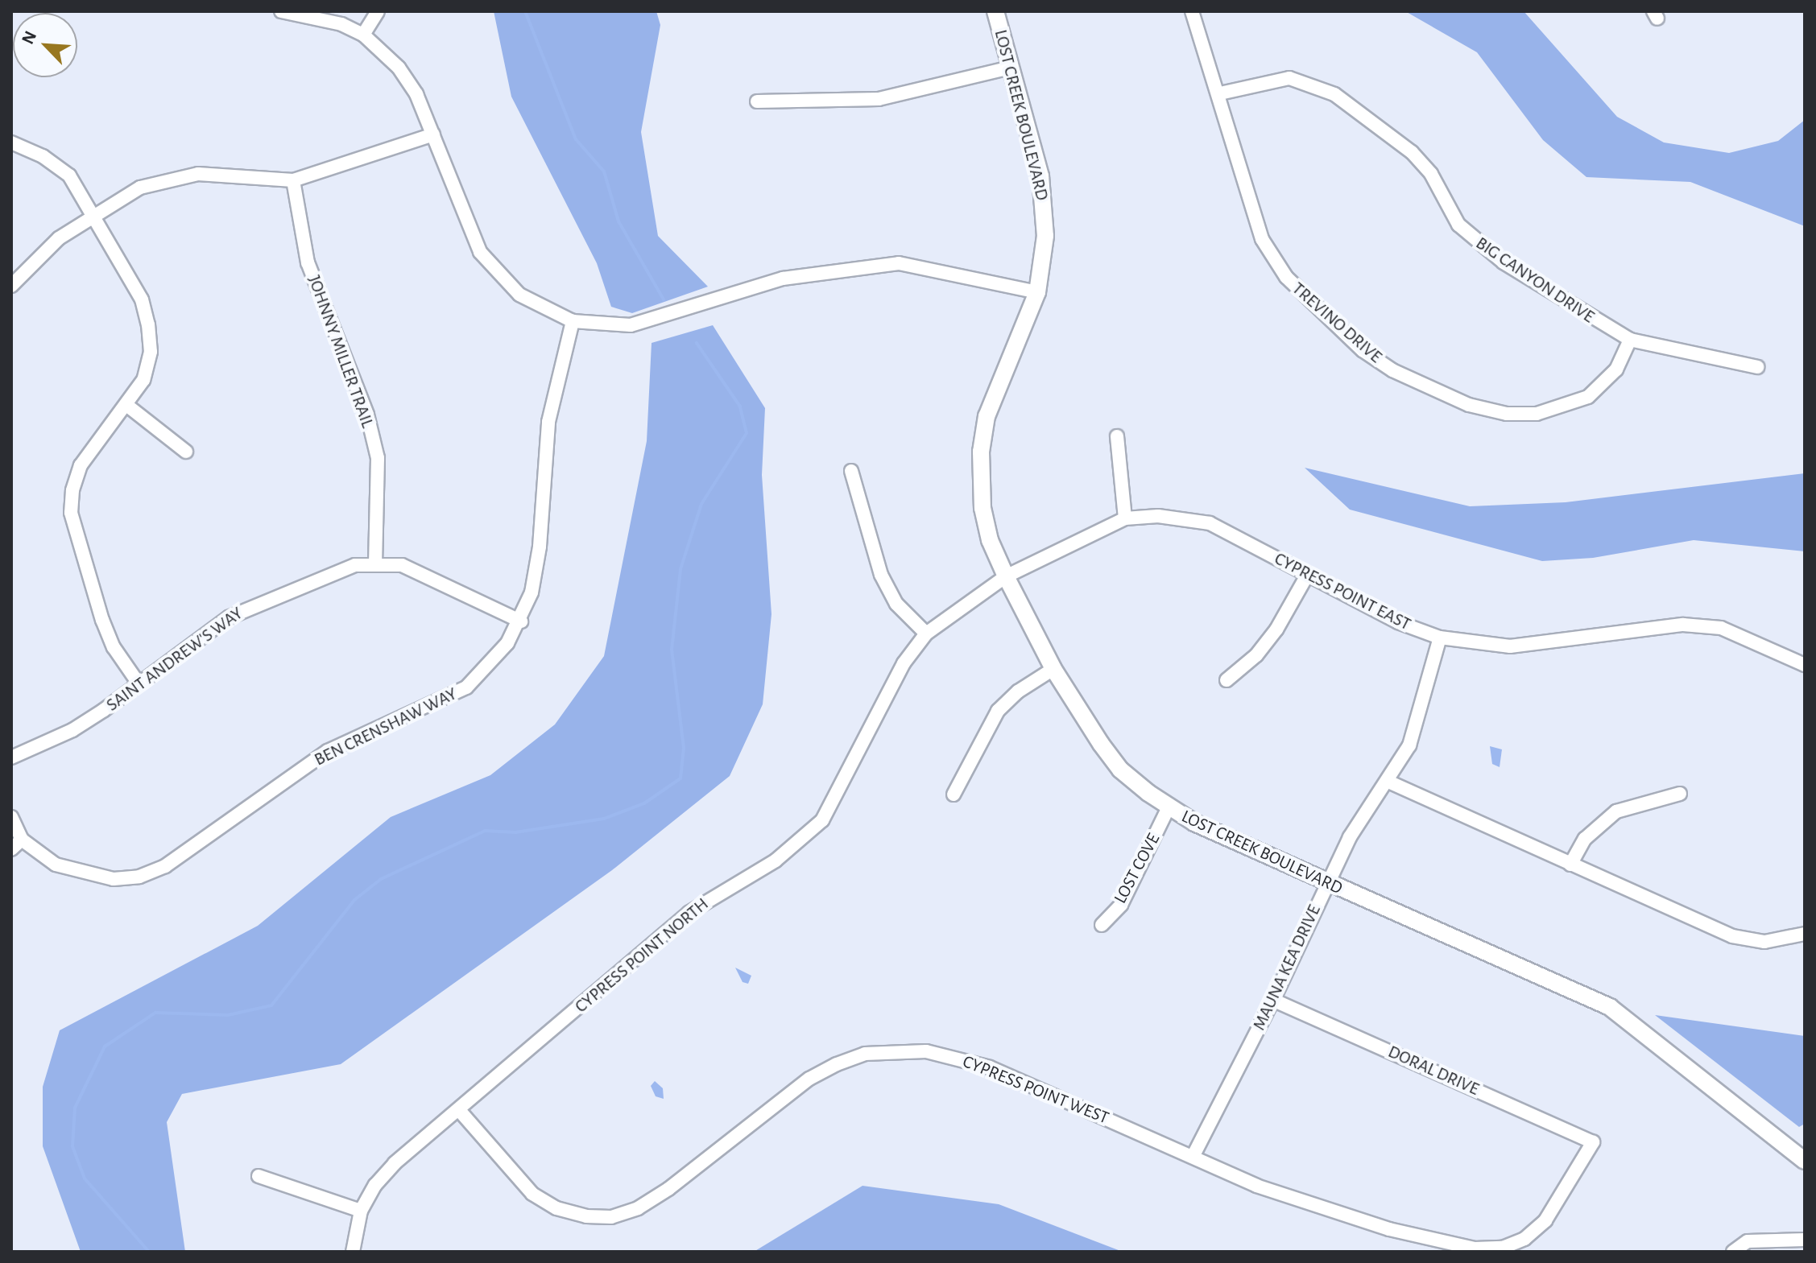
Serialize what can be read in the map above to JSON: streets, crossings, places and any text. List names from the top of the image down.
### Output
{
  "streets": {
    "street": [
      "LOST CREEK BOULEVARD",
      "BIG CANYON DRIVE",
      "TREVINO DRIVE",
      "JOHNNY MILLER TRAIL",
      "CYPRESS POINT EAST",
      "SAINT ANDREW'S WAY",
      "BEN CRENSHAW WAY",
      "LOST COVE",
      "CYPRESS POINT NORTH",
      "MAUNA KEA DRIVE",
      "DORAL DRIVE",
      "CYPRESS POINT WEST"
    ]
  },
  "crossings": [
    ["LOST CREEK BOULEVARD", "CYPRESS POINT EAST"],
    ["LOST CREEK BOULEVARD", "LOST COVE"],
    ["LOST CREEK BOULEVARD", "CYPRESS POINT NORTH"],
    ["LOST CREEK BOULEVARD", "MAUNA KEA DRIVE"],
    ["BIG CANYON DRIVE", "TREVINO DRIVE"],
    ["JOHNNY MILLER TRAIL", "SAINT ANDREW'S WAY"],
    ["CYPRESS POINT EAST", "CYPRESS POINT NORTH"],
    ["CYPRESS POINT EAST", "MAUNA KEA DRIVE"],
    ["SAINT ANDREW'S WAY", "BEN CRENSHAW WAY"],
    ["CYPRESS POINT NORTH", "CYPRESS POINT WEST"],
    ["MAUNA KEA DRIVE", "DORAL DRIVE"],
    ["MAUNA KEA DRIVE", "CYPRESS POINT WEST"],
    ["DORAL DRIVE", "CYPRESS POINT WEST"]
  ],
  "north": "top left"
}
